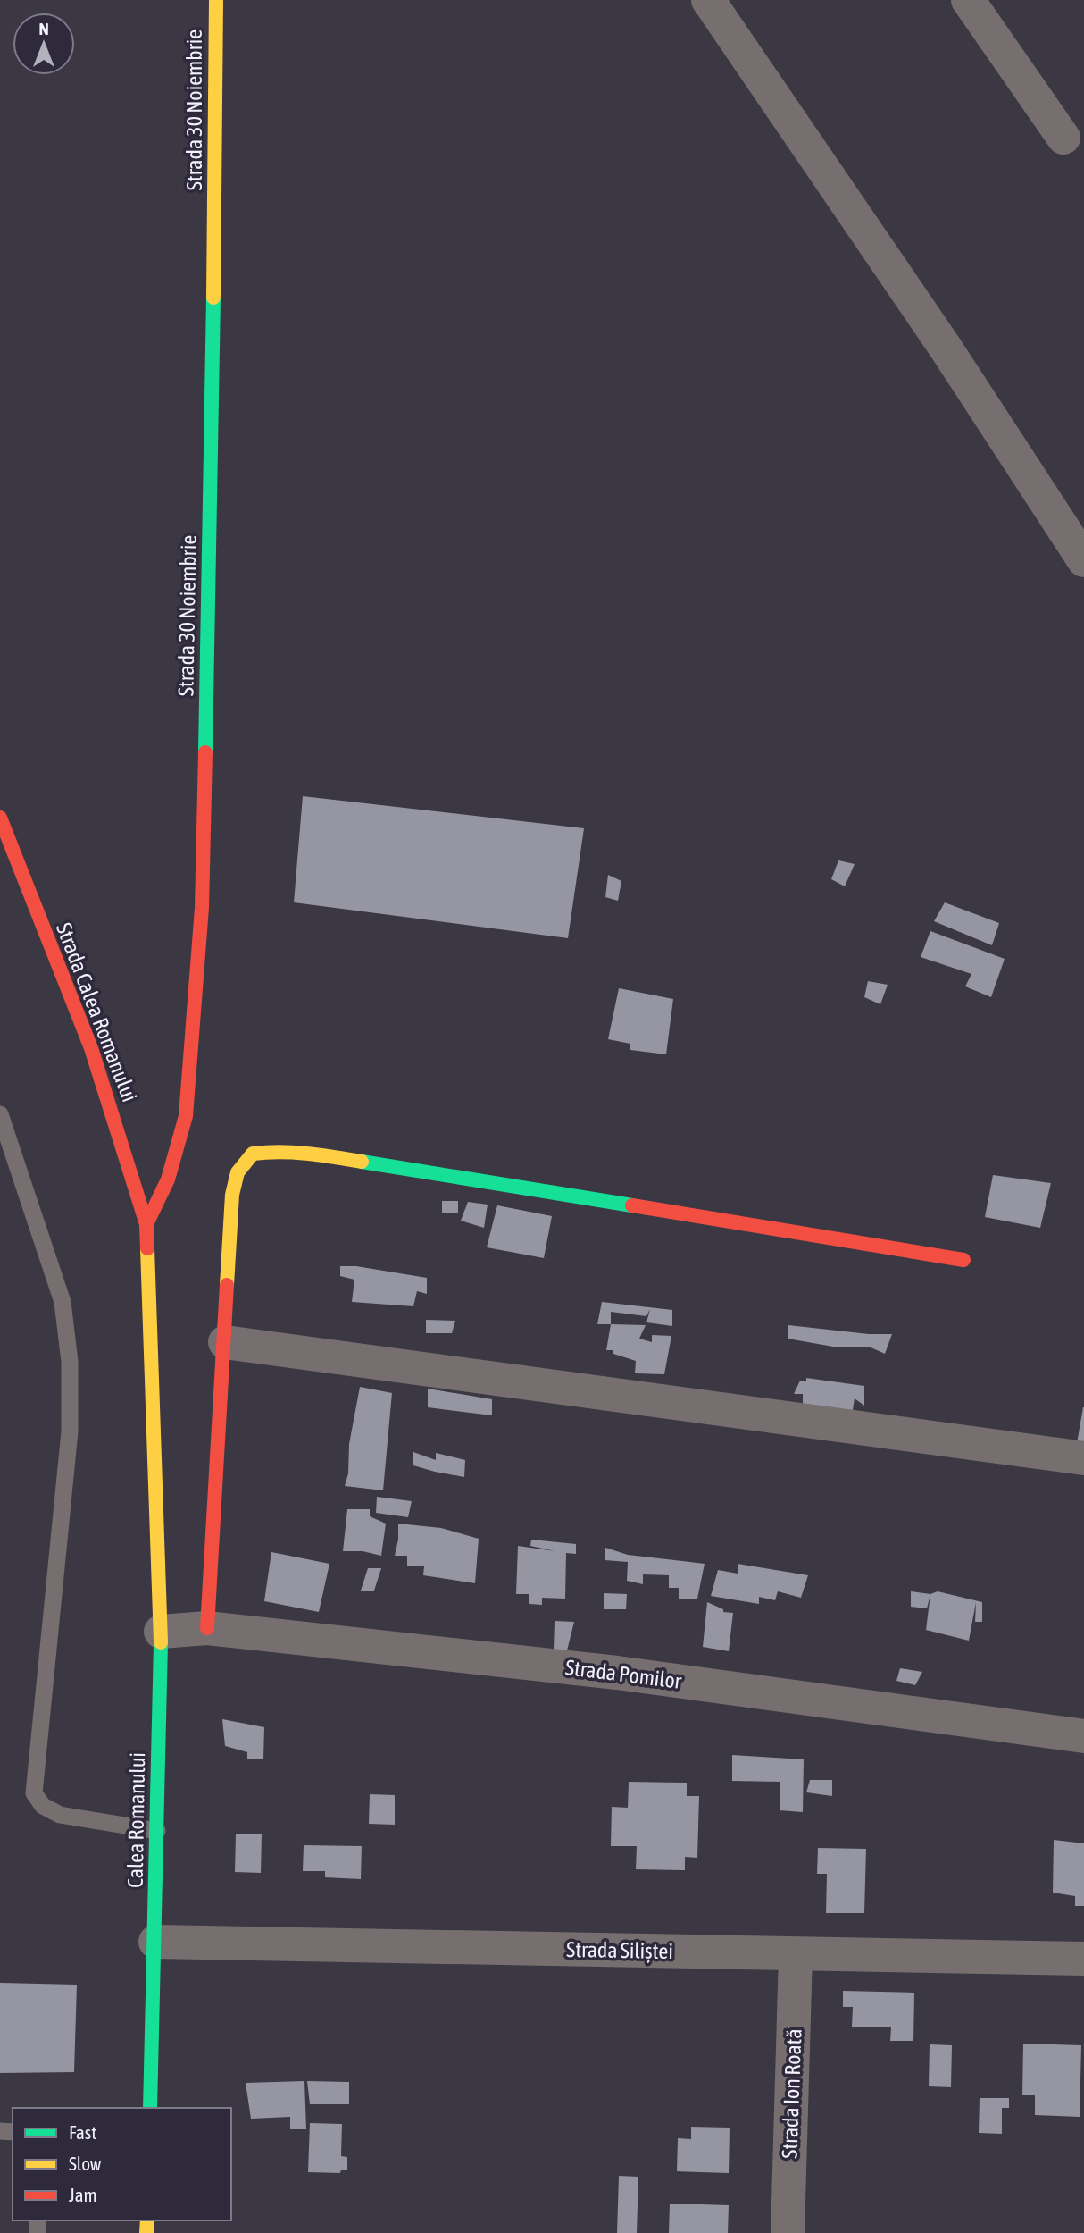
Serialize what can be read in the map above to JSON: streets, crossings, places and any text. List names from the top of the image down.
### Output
{
  "streets": {
    "main road": ["Strada 30 Noiembrie", "Strada Calea Romanului", "Calea Romanului"],
    "street": ["Strada Pomilor", "Strada Siliștei", "Strada Ion Roată"]
  },
  "crossings": [
    ["Strada 30 Noiembrie", "Strada Calea Romanului"],
    ["Strada 30 Noiembrie", "Calea Romanului"],
    ["Strada Calea Romanului", "Calea Romanului"],
    ["Strada Pomilor", "Calea Romanului"],
    ["Calea Romanului", "Strada Siliștei"],
    ["Strada Siliștei", "Strada Ion Roată"]
  ],
  "legend": ["Fast", "Slow", "Jam"],
  "north": "top"
}
